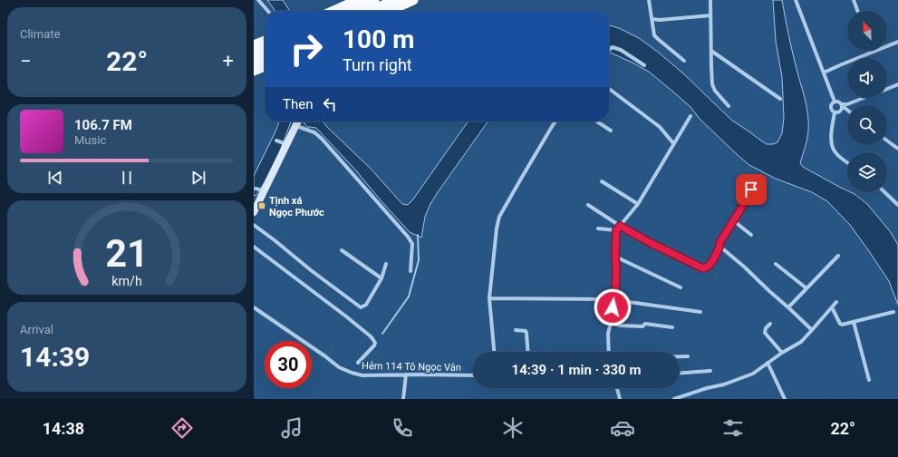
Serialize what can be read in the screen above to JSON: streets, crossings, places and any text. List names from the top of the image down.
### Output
{
  "streets": {
    "street": ["Hẻm 114 Tô Ngọc Vân"]
  },
  "places": {
    "transit": ["Tịnh xá Ngọc Phước"]
  },
  "north": "top left",
  "page": {
    "tile": [
      "Climate",
      ["Arrival", "14:39"]
    ],
    "turn": ["100 m", "Turn right"],
    "heat": ["−", "22°", "+"],
    "then": "Then",
    "song": ["106.7 FM", "Music"],
    "limit": "30",
    "trip": "14:39 · 1 min · 330 m",
    "tabs": ["14:38", "22°"],
    "gauge": ["21", "km/h"]
  }
}
